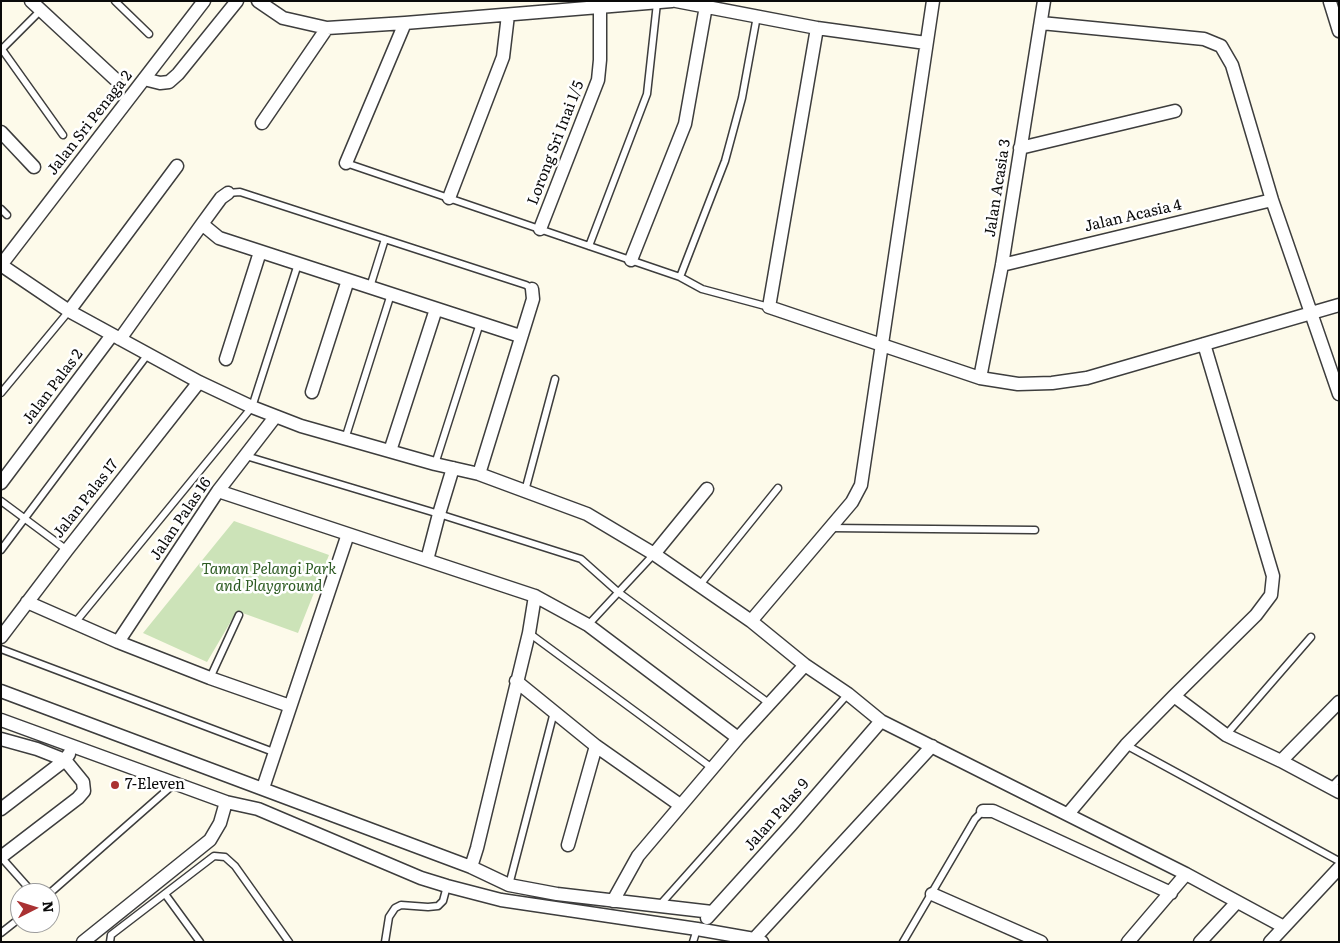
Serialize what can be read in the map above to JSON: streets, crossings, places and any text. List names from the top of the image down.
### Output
{
  "streets": {
    "street": [
      "Jalan Sri Penaga 2",
      "Lorong Sri Inai 1/5",
      "Jalan Acasia 3",
      "Jalan Acasia 4",
      "Jalan Palas 2",
      "Jalan Palas 17",
      "Jalan Palas 16",
      "Jalan Palas 9"
    ]
  },
  "crossings": [
    ["Jalan Acasia 3", "Jalan Acasia 4"]
  ],
  "parks": ["Taman Pelangi Park and Playground"],
  "places": ["7-Eleven"],
  "north": "right"
}
